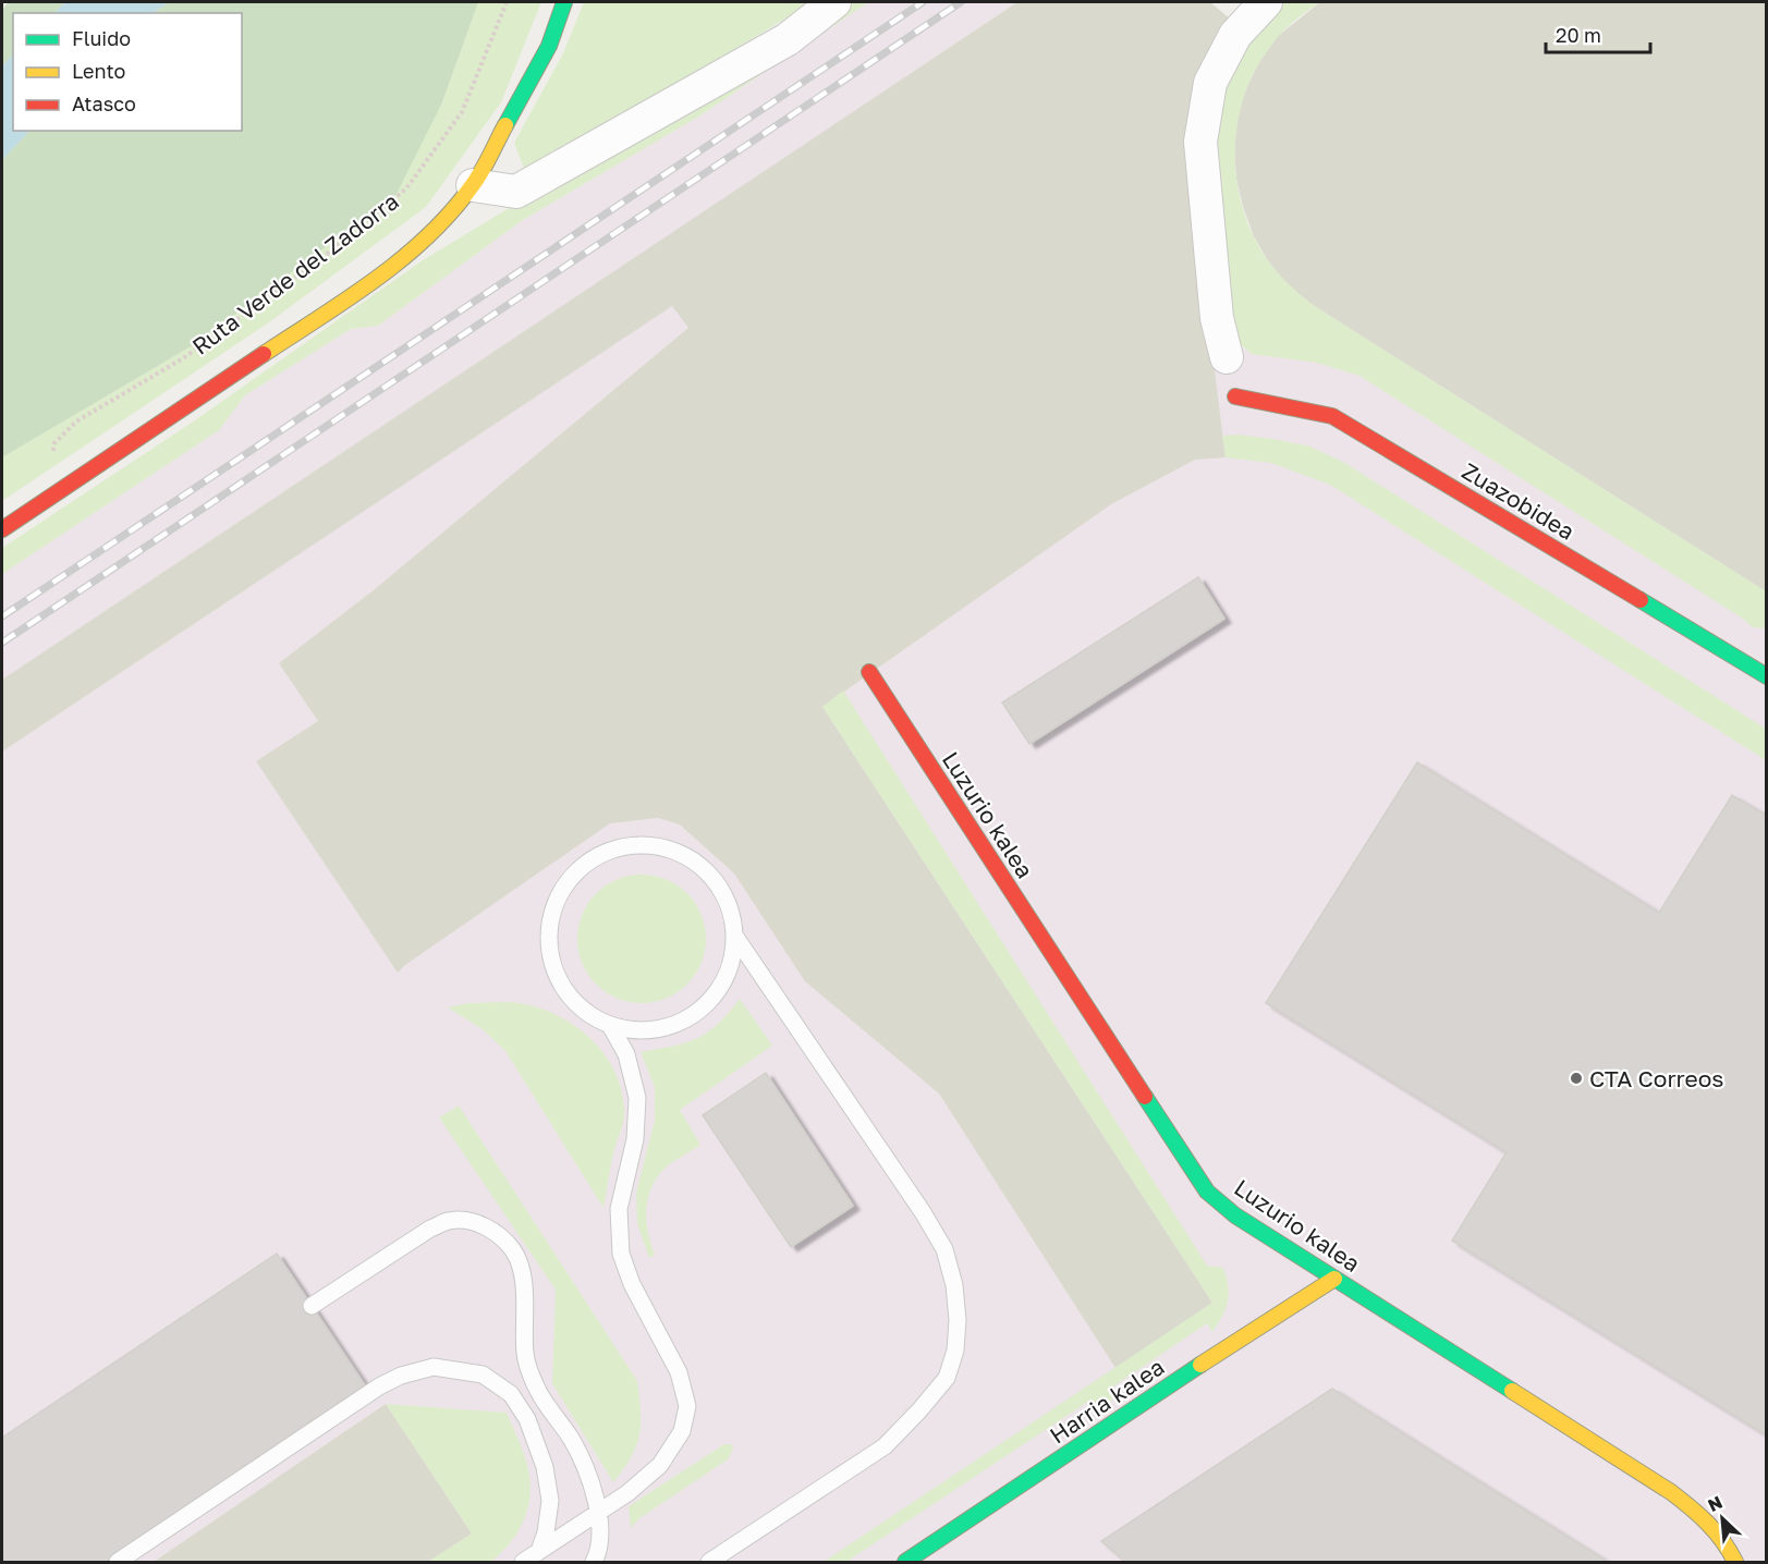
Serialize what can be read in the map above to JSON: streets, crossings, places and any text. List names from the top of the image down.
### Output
{
  "streets": {
    "street": ["Zuazobidea", "Luzurio kalea", "Harria kalea"],
    "path": ["Ruta Verde del Zadorra"]
  },
  "crossings": [
    ["Luzurio kalea", "Harria kalea"]
  ],
  "places": ["CTA Correos"],
  "legend": ["Fluido", "Lento", "Atasco"],
  "scale_bar": "20 m",
  "north": "top left"
}
